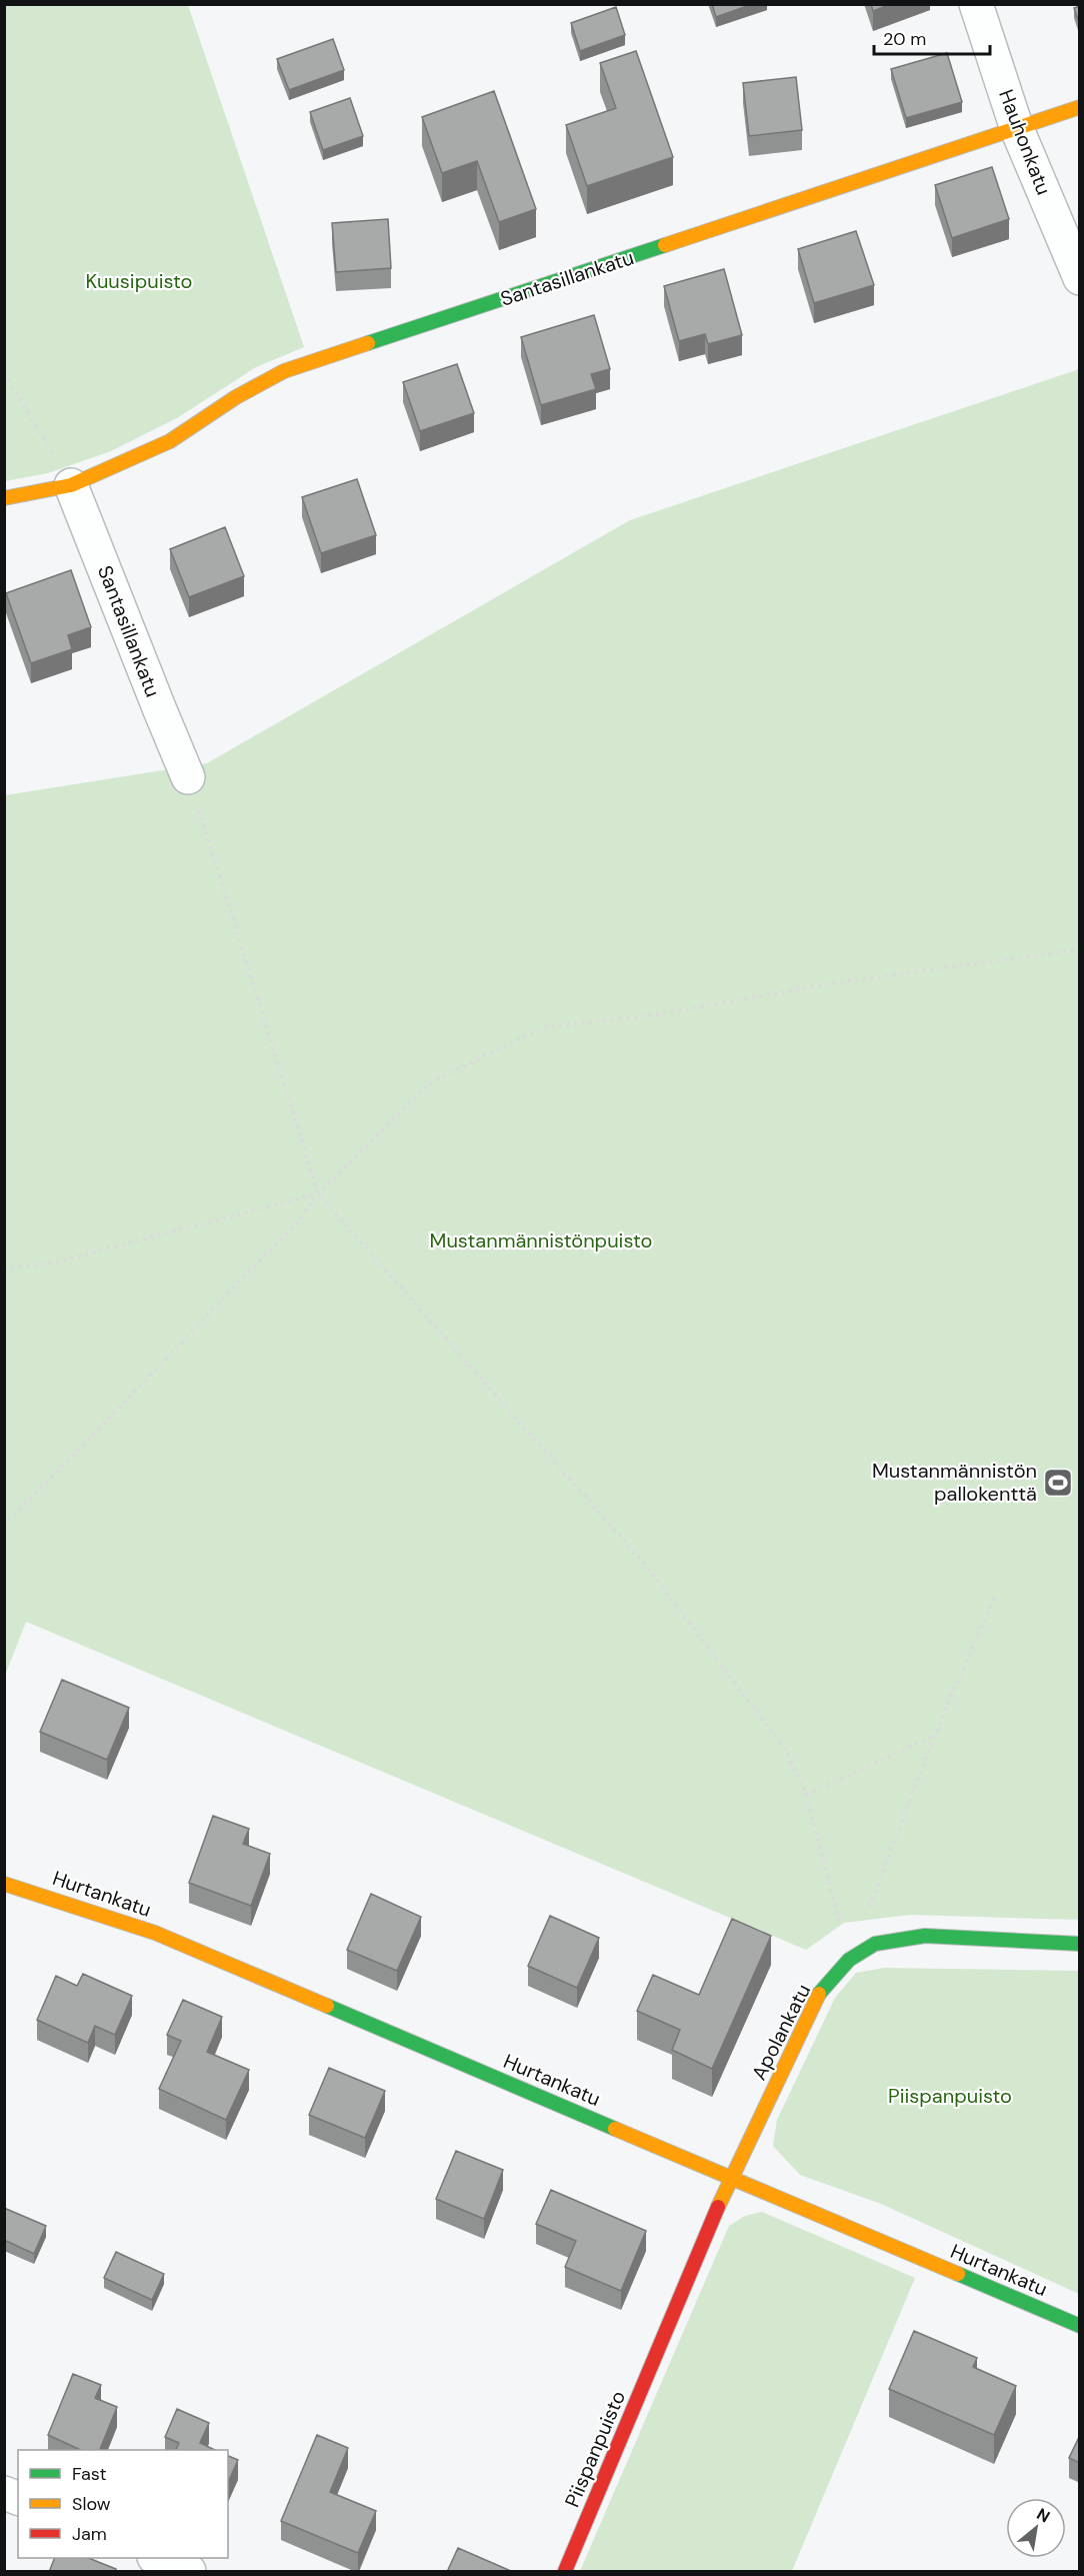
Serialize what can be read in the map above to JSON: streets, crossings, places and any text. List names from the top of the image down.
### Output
{
  "streets": {
    "street": [
      "Hauhonkatu",
      "Santasillankatu",
      "Hurtankatu",
      "Apolankatu",
      "Piispanpuisto"
    ]
  },
  "crossings": [
    ["Hauhonkatu", "Santasillankatu"],
    ["Hurtankatu", "Apolankatu"],
    ["Hurtankatu", "Piispanpuisto"],
    ["Apolankatu", "Piispanpuisto"]
  ],
  "parks": ["Kuusipuisto", "Mustanmännistönpuisto", "Piispanpuisto"],
  "places": {
    "sports": ["Mustanmännistön pallokenttä"]
  },
  "legend": ["Fast", "Slow", "Jam"],
  "scale_bar": "20 m",
  "north": "top right"
}
